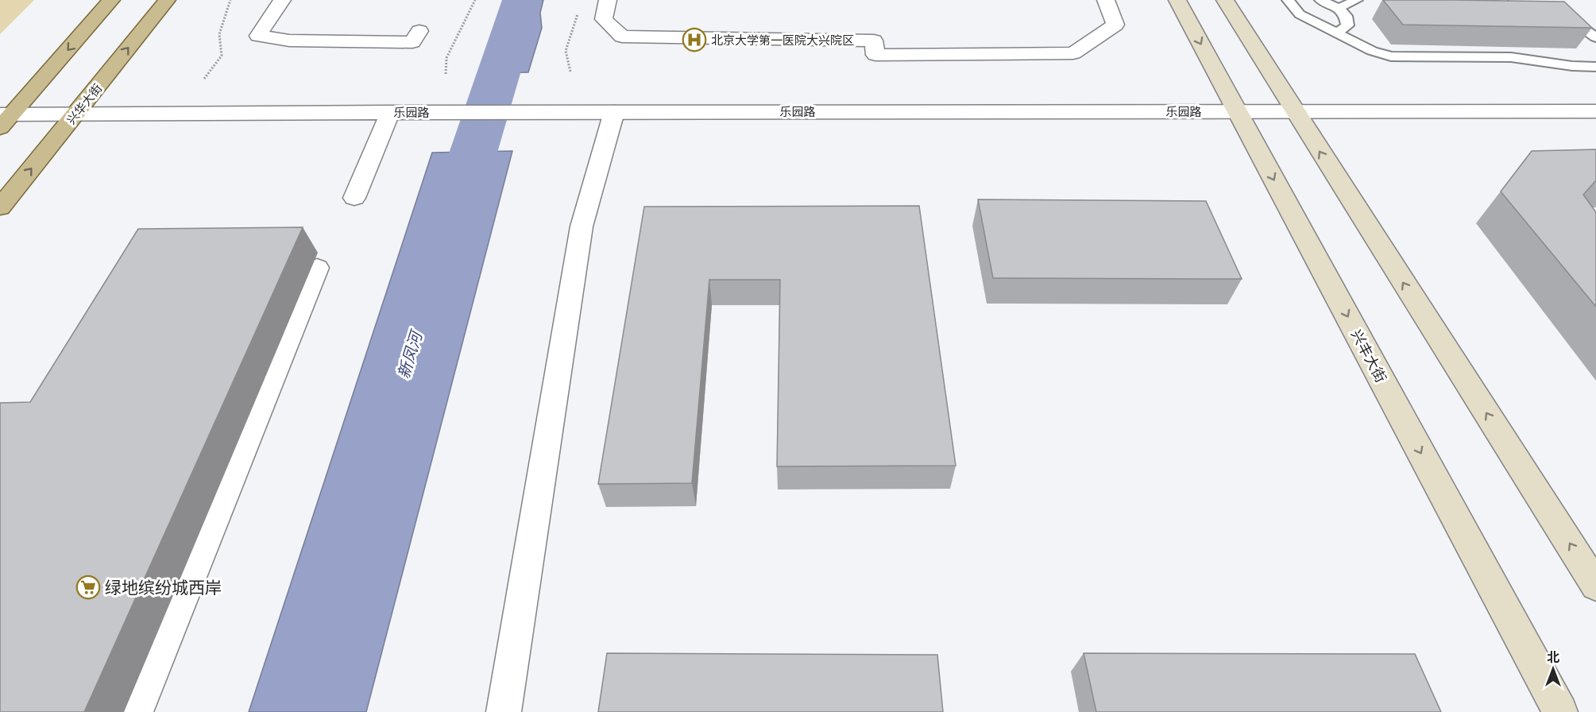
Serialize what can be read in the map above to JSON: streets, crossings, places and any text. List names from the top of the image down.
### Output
{
  "streets": {
    "main road": ["兴华大街", "兴丰大街"],
    "street": ["乐园路"]
  },
  "crossings": [
    ["兴华大街", "乐园路"],
    ["乐园路", "兴丰大街"]
  ],
  "water": ["新凤河"],
  "places": {
    "hospital": ["北京大学第一医院大兴院区"],
    "supermarket": ["绿地缤纷城西岸"]
  },
  "north": "top"
}
